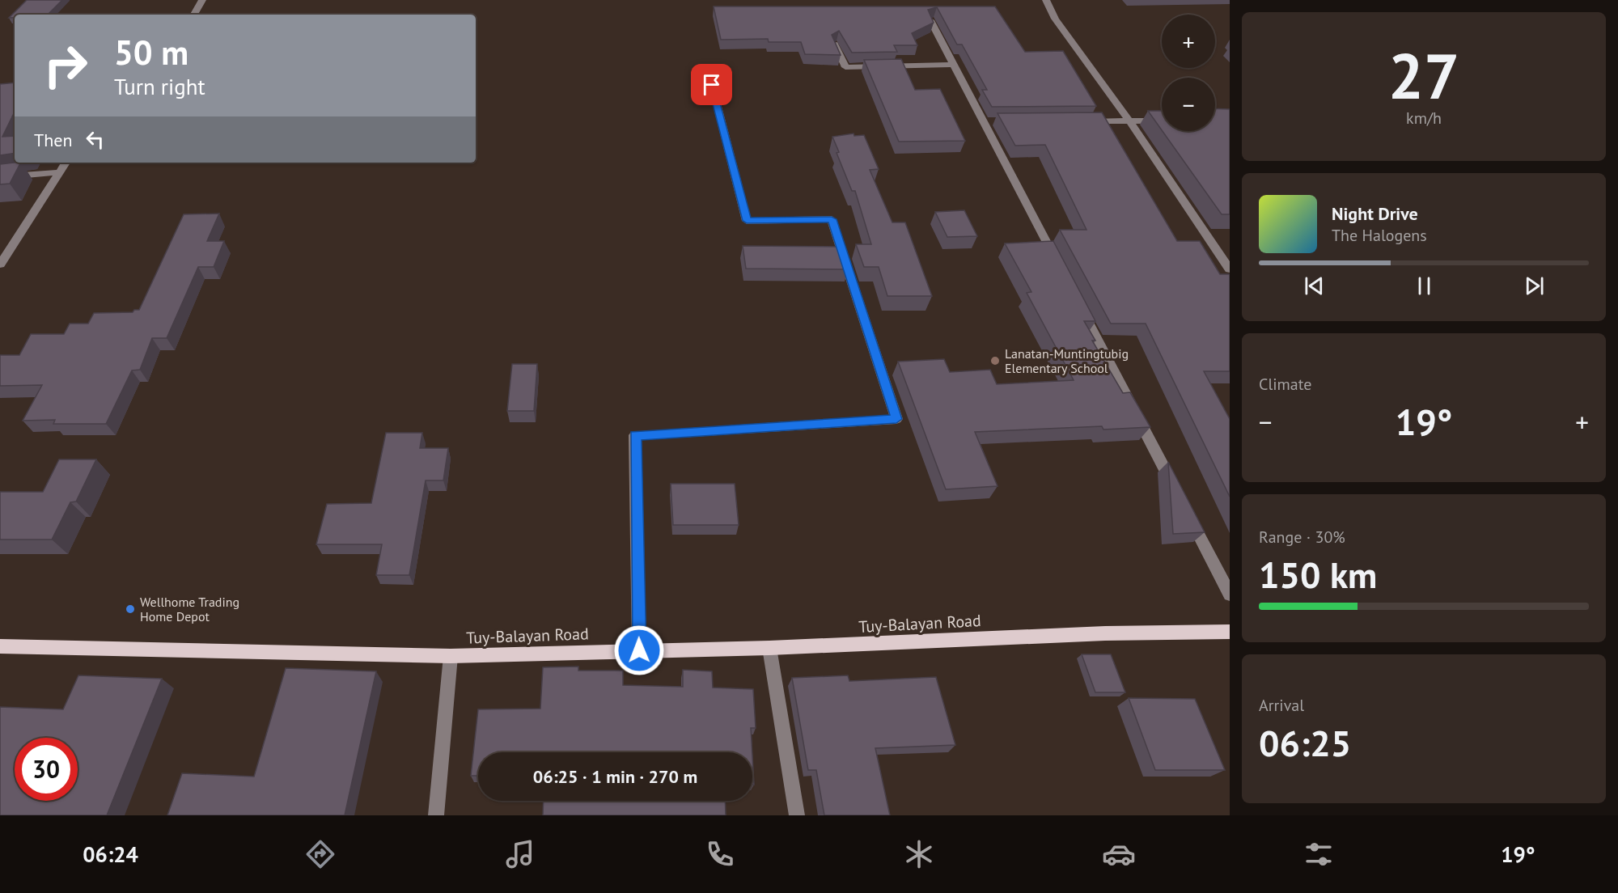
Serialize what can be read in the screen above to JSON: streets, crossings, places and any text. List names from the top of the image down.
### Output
{
  "streets": {
    "main road": ["Tuy-Balayan Road"]
  },
  "places": ["Lanatan-Muntingtubig Elementary School", "Wellhome Trading Home Depot"],
  "page": {
    "tile": [
      ["27", "km/h"],
      "Climate",
      ["Range · 30%", "150 km"],
      ["Arrival", "06:25"]
    ],
    "map_buttons": ["+", "−"],
    "turn": ["50 m", "Turn right"],
    "then": "Then",
    "song": ["Night Drive", "The Halogens"],
    "heat": ["−", "19°", "+"],
    "limit": "30",
    "trip": "06:25 · 1 min · 270 m",
    "tabs": ["06:24", "19°"]
  }
}
